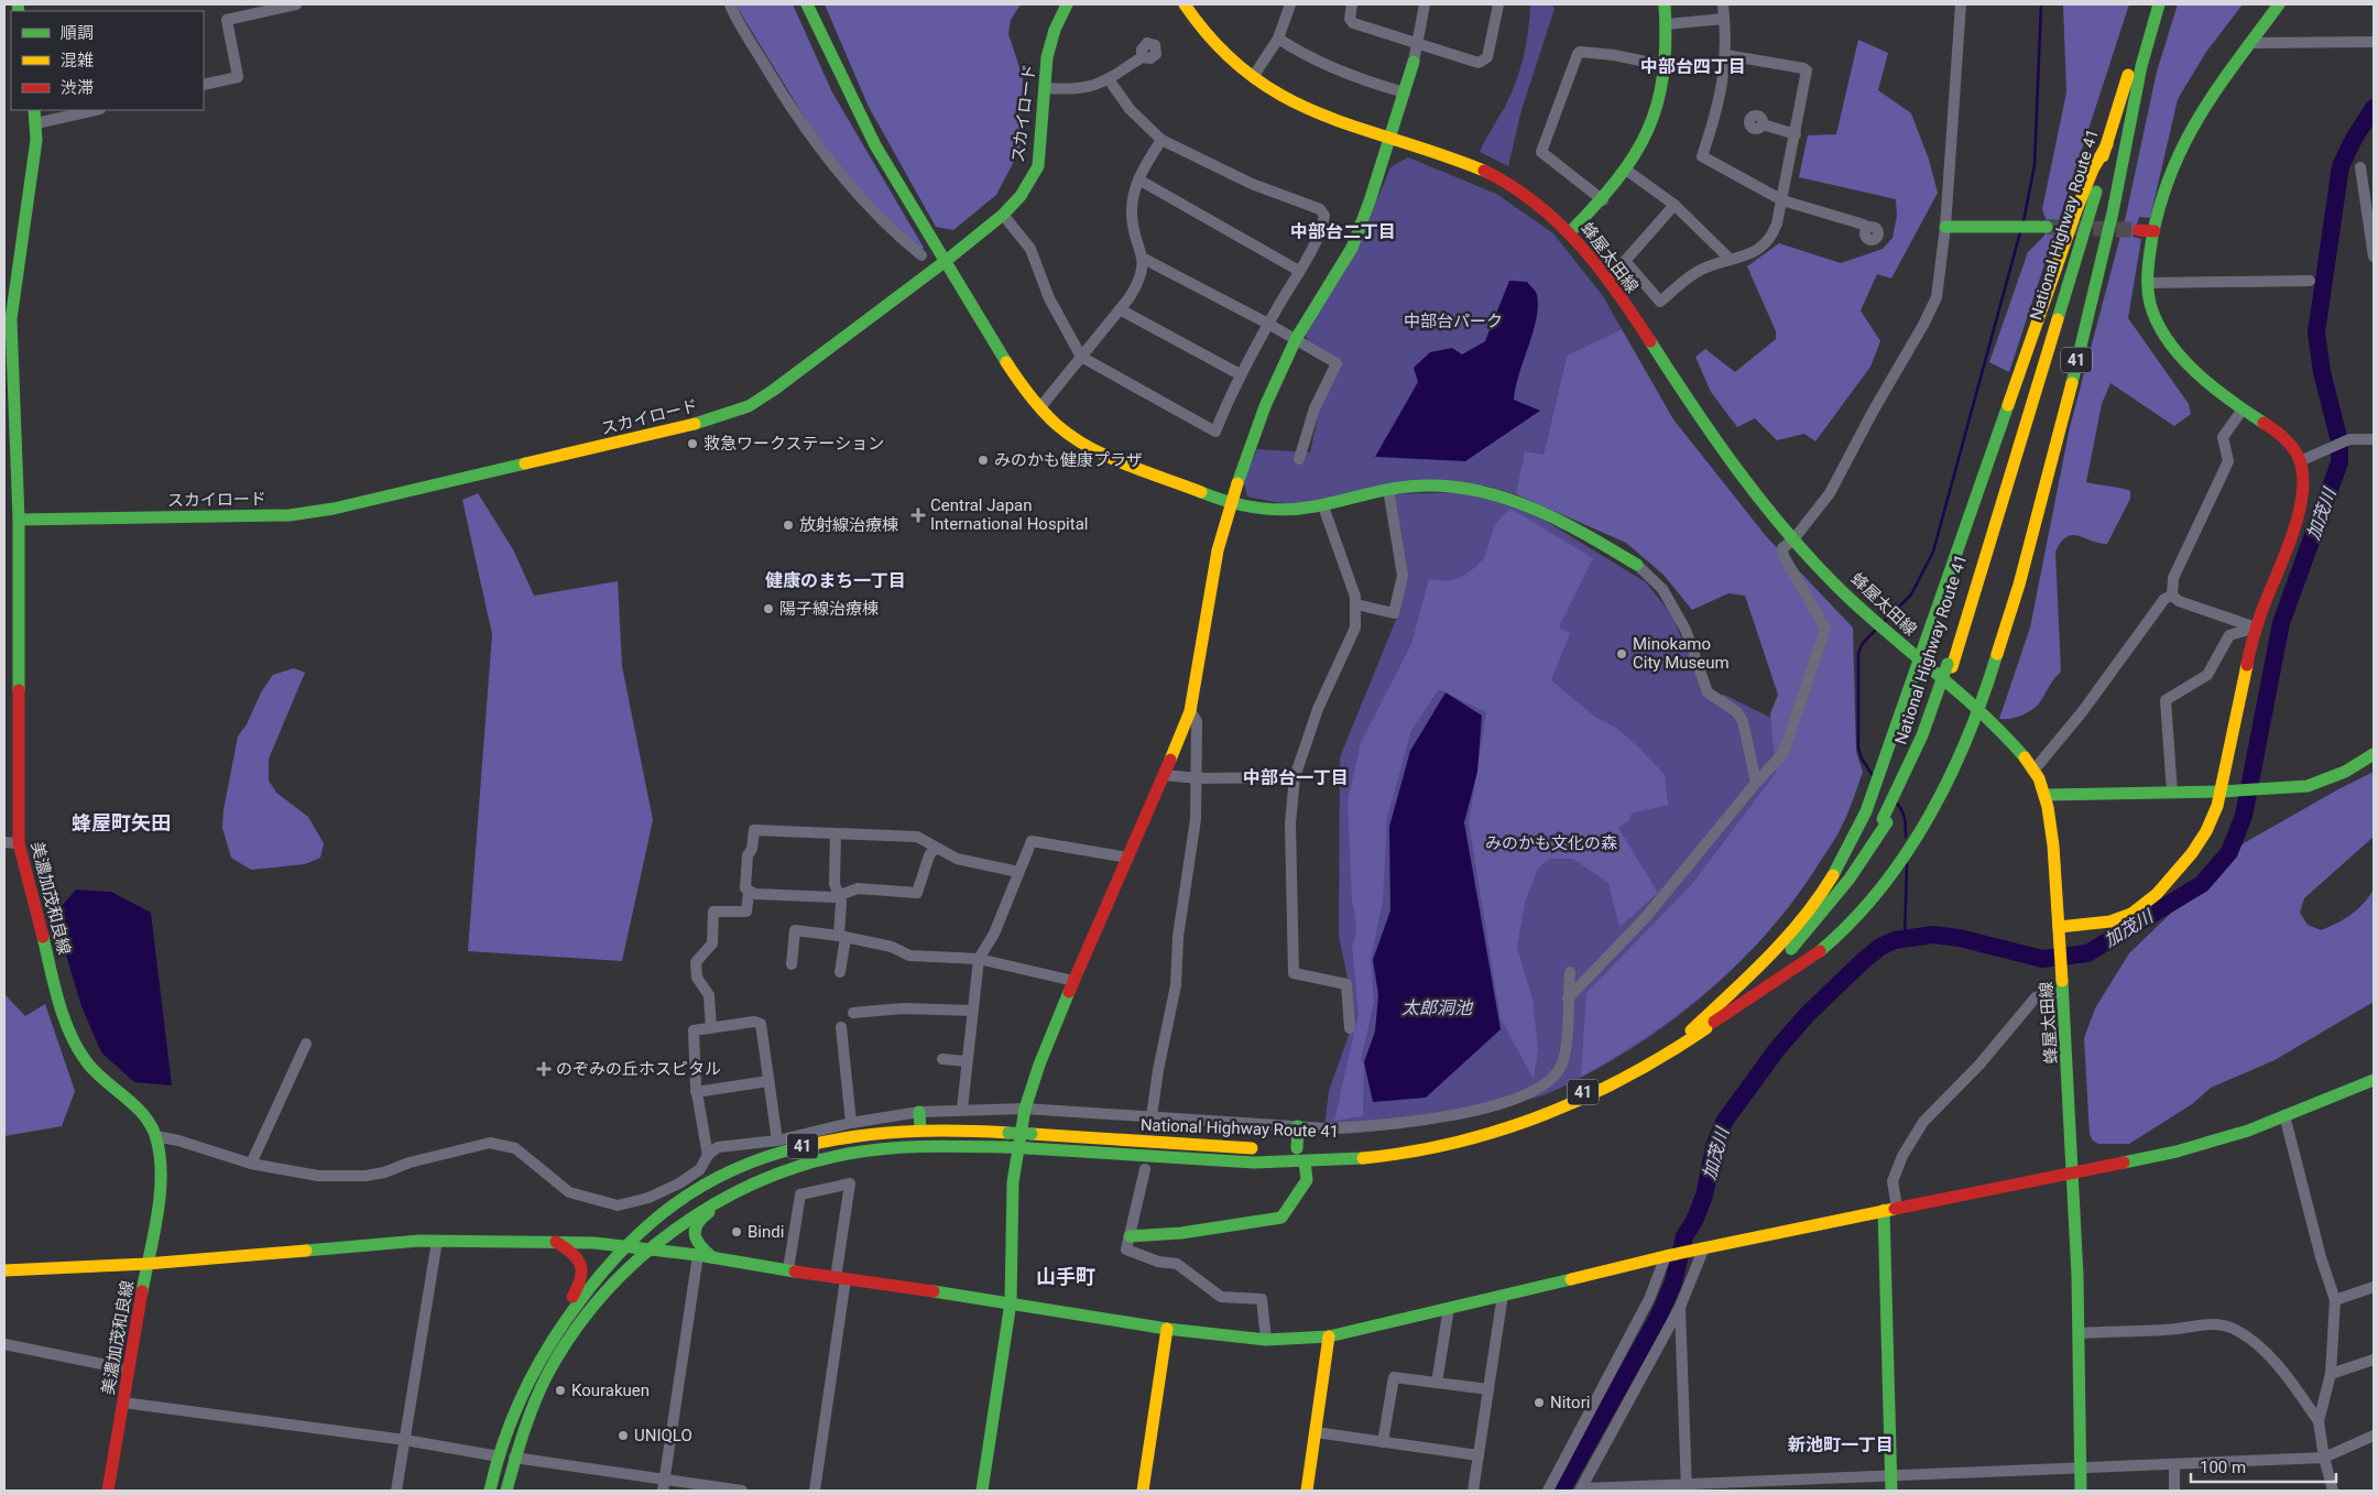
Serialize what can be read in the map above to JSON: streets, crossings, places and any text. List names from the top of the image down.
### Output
{
  "streets": {
    "main road": [
      "スカイロード",
      "National Highway Route 41",
      "蜂屋太田線",
      "41",
      "美濃加茂和良線"
    ]
  },
  "crossings": [
    ["スカイロード", "美濃加茂和良線"],
    ["National Highway Route 41", "41"],
    ["蜂屋太田線", "41"]
  ],
  "districts": [
    "中部台四丁目",
    "中部台二丁目",
    "健康のまち一丁目",
    "中部台一丁目",
    "蜂屋町矢田",
    "山手町",
    "新池町一丁目"
  ],
  "water": ["加茂川", "太郎洞池"],
  "parks": ["中部台パーク", "みのかも文化の森"],
  "places": {
    "other": [
      "救急ワークステーション",
      "みのかも健康プラザ",
      "放射線治療棟",
      "陽子線治療棟",
      "Minokamo City Museum",
      "Bindi",
      "Kourakuen",
      "Nitori",
      "UNIQLO"
    ],
    "health": ["Central Japan International Hospital", "のぞみの丘ホスピタル"]
  },
  "legend": ["順調", "混雑", "渋滞"],
  "scale_bar": "100 m"
}
